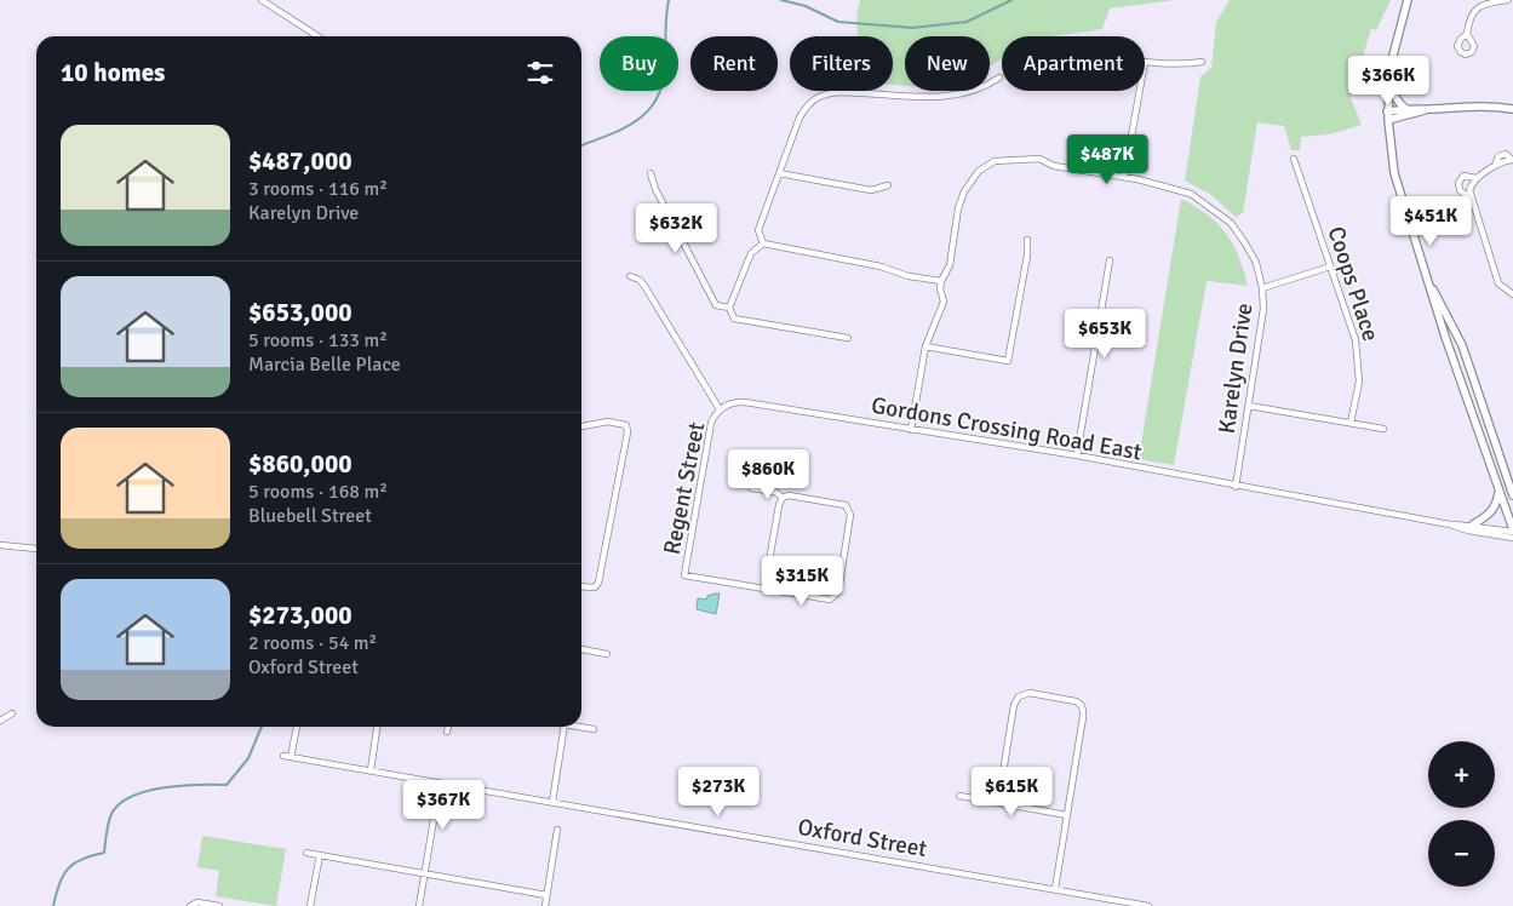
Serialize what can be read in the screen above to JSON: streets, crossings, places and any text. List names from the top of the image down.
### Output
{
  "streets": {
    "street": [
      "Coops Place",
      "Karelyn Drive",
      "Gordons Crossing Road East",
      "Regent Street",
      "Oxford Street"
    ]
  },
  "crossings": [
    ["Karelyn Drive", "Gordons Crossing Road East"],
    ["Gordons Crossing Road East", "Regent Street"]
  ],
  "page": {
    "chip": [
      "Buy",
      "Rent",
      "Filters",
      "New",
      "Apartment"
    ],
    "heading": "10 homes",
    "price": [
      "$366K",
      "$487K",
      "$451K",
      "$632K",
      "$653K",
      "$860K",
      "$315K",
      "$273K",
      "$615K",
      "$367K"
    ],
    "list": [
      {
        "name": "$487,000",
        "note": "3 rooms · 116 m² · Karelyn Drive"
      },
      {
        "name": "$653,000",
        "note": "5 rooms · 133 m² · Marcia Belle Place"
      },
      {
        "name": "$860,000",
        "note": "5 rooms · 168 m² · Bluebell Street"
      },
      {
        "name": "$273,000",
        "note": "2 rooms · 54 m² · Oxford Street"
      }
    ],
    "map_buttons": ["+", "−"]
  }
}
